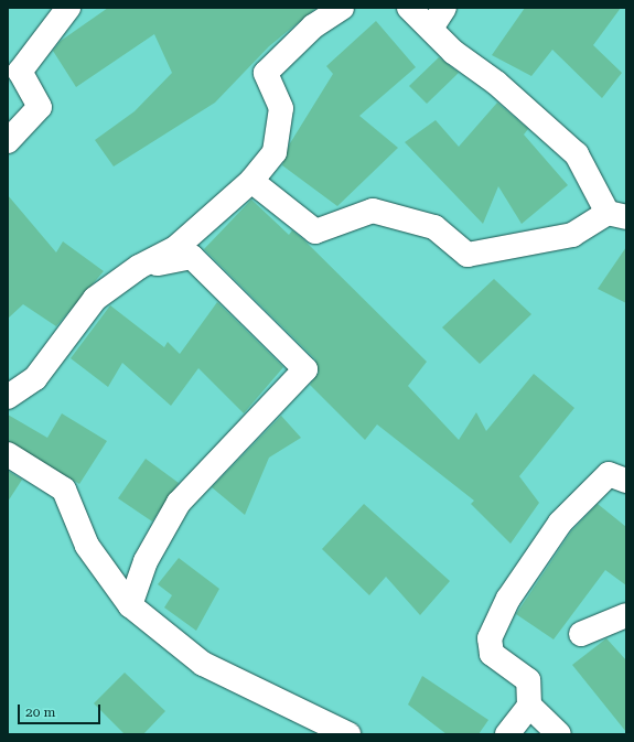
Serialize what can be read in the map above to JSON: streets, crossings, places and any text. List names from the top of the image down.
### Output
{
  "scale_bar": "20 m"
}
